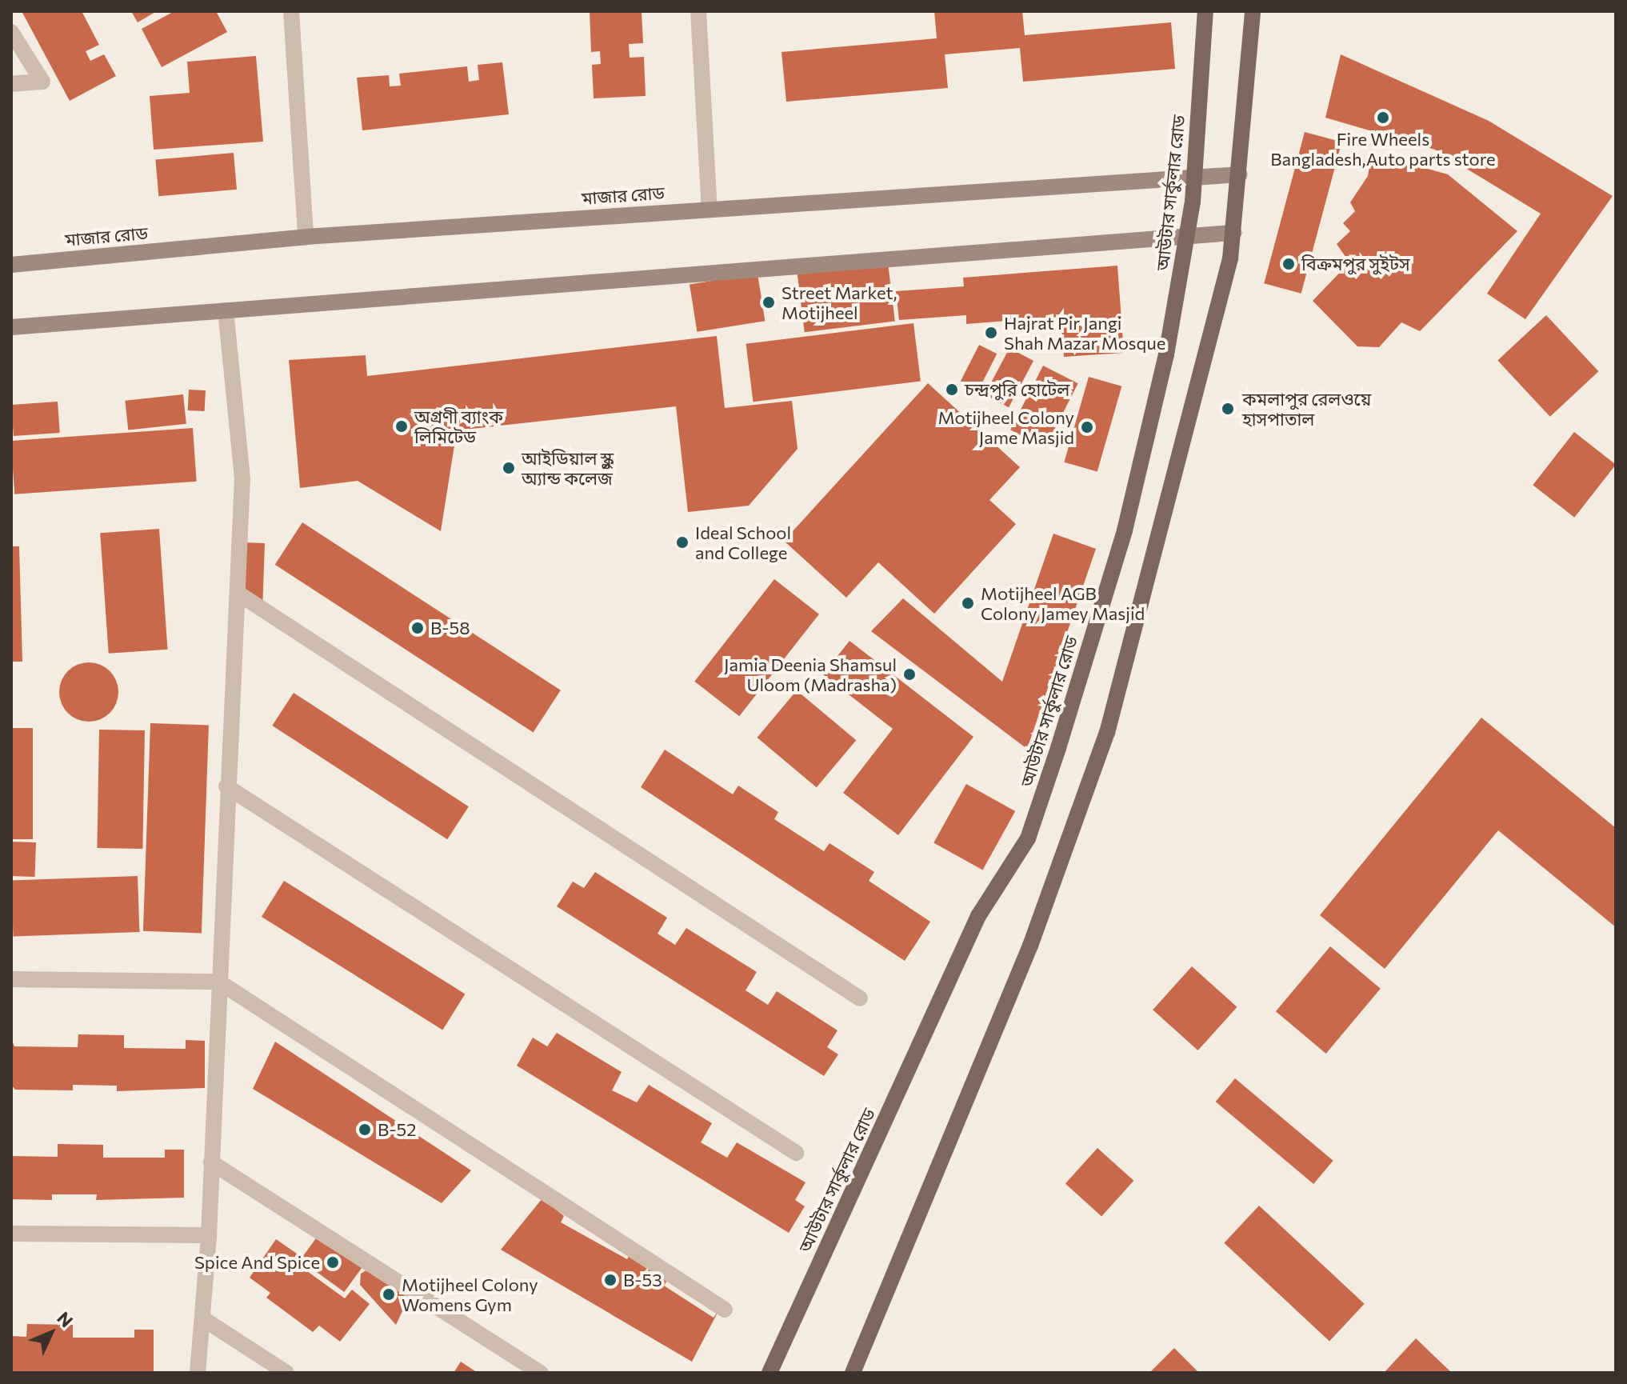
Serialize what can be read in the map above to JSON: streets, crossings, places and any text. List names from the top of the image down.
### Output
{
  "streets": {
    "main road": ["আউটার সার্কুলার রোড", "মাজার রোড"]
  },
  "crossings": [
    ["আউটার সার্কুলার রোড", "মাজার রোড"]
  ],
  "places": [
    "Fire Wheels Bangladesh,Auto parts store",
    "বিক্রমপুর সুইটস",
    "Street Market, Motijheel",
    "Hajrat Pir Jangi Shah Mazar Mosque",
    "চন্দ্রপুরি হোটেল",
    "কমলাপুর রেলওয়ে হাসপাতাল",
    "অগ্রণী ব্যাংক লিমিটেড",
    "Motijheel Colony Jame Masjid",
    "আইডিয়াল স্কুল অ্যান্ড কলেজ",
    "Ideal School and College",
    "Motijheel AGB Colony Jamey Masjid",
    "B-58",
    "Jamia Deenia Shamsul Uloom (Madrasha)",
    "B-52",
    "Spice And Spice",
    "B-53",
    "Motijheel Colony Womens Gym"
  ],
  "north": "top right"
}
